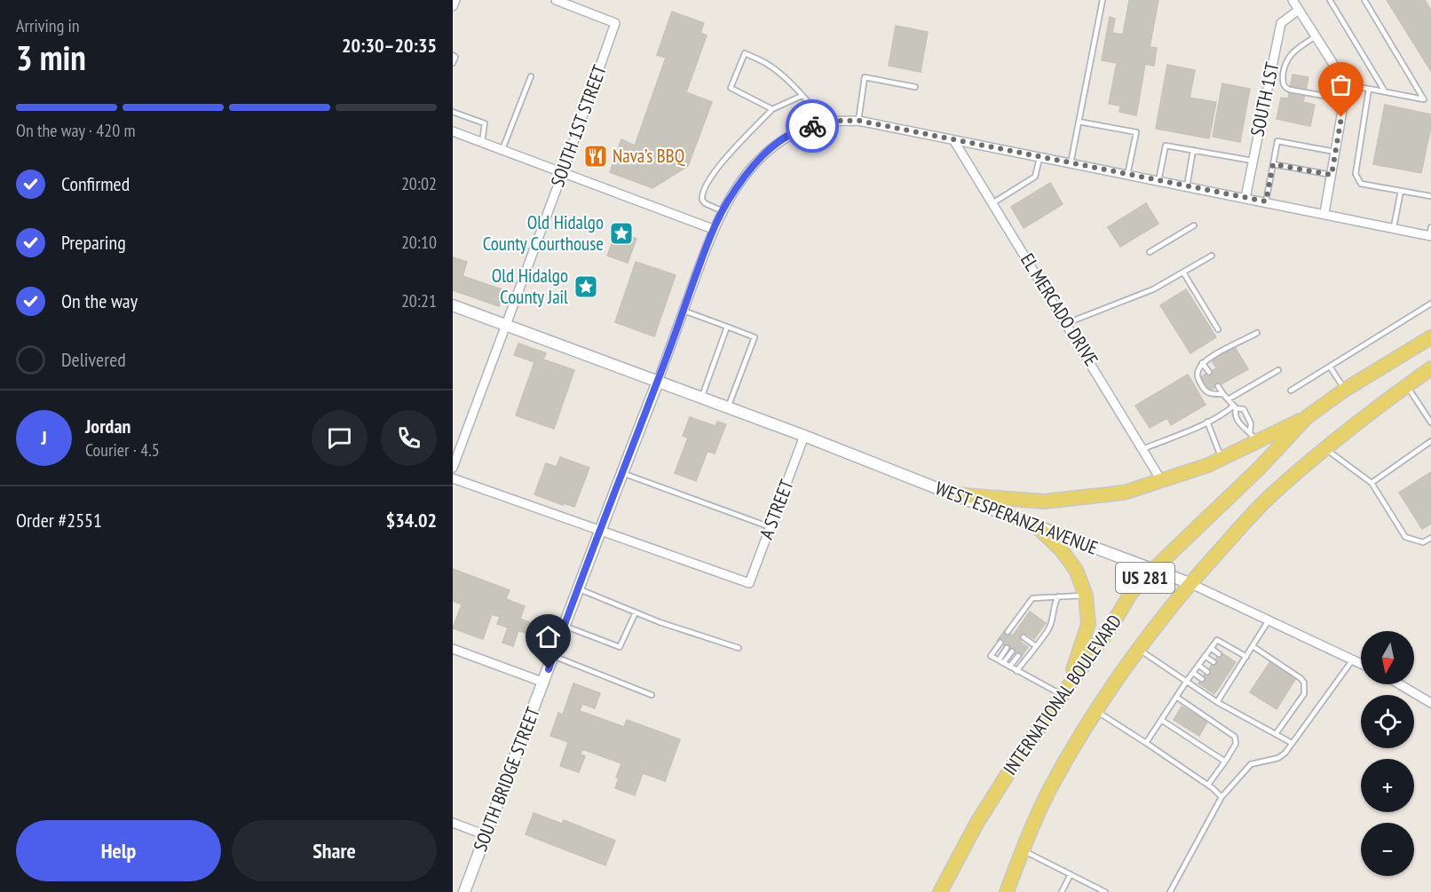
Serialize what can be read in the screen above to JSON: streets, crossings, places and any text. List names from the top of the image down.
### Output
{
  "streets": {
    "main road": ["US 281", "INTERNATIONAL BOULEVARD"],
    "street": [
      "SOUTH 1ST",
      "SOUTH 1ST STREET",
      "EL MERCADO DRIVE",
      "A STREET",
      "WEST ESPERANZA AVENUE",
      "SOUTH BRIDGE STREET"
    ]
  },
  "crossings": [
    ["SOUTH 1ST", "SOUTH BRIDGE STREET"],
    ["SOUTH 1ST STREET", "WEST ESPERANZA AVENUE"],
    ["EL MERCADO DRIVE", "SOUTH BRIDGE STREET"],
    ["A STREET", "WEST ESPERANZA AVENUE"],
    ["A STREET", "SOUTH BRIDGE STREET"],
    ["WEST ESPERANZA AVENUE", "INTERNATIONAL BOULEVARD"],
    ["WEST ESPERANZA AVENUE", "SOUTH BRIDGE STREET"]
  ],
  "places": {
    "restaurant": ["Nava’s BBQ"],
    "place": ["Old Hidalgo County Courthouse", "Old Hidalgo County Jail"]
  },
  "north": "bottom",
  "page": {
    "heading": ["3 min", "Arriving in", "20:30–20:35"],
    "panel": [
      "Jordan",
      "Courier · 4.5",
      "Order #2551",
      "$34.02"
    ],
    "bar": "On the way · 420 m",
    "list": [
      ["Confirmed", "20:02"],
      ["Preparing", "20:10"],
      ["On the way", "20:21"],
      "Delivered"
    ],
    "round": "J",
    "map_buttons": ["+", "−"],
    "buttons": ["Help", "Share"]
  }
}
